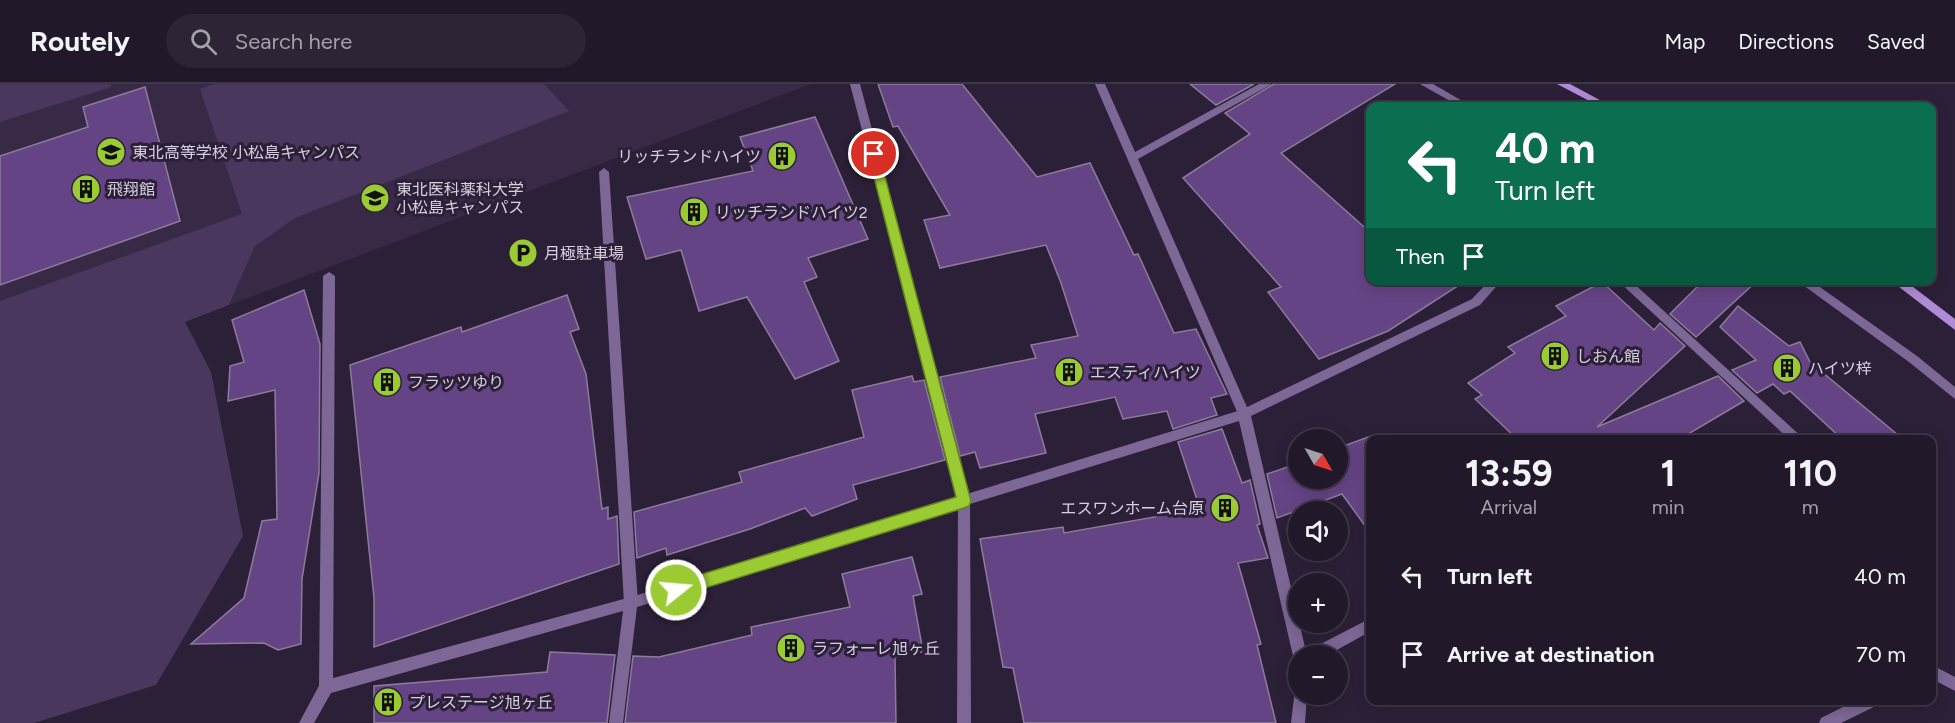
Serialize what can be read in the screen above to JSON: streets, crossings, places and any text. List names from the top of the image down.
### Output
{
  "places": {
    "school or university": ["東北高等学校 小松島キャンパス", "東北医科薬科大学 小松島キャンパス"],
    "building": [
      "リッチランドハイツ",
      "飛翔館",
      "リッチランドハイツ2",
      "しおん館",
      "ハイツ梓",
      "エスティハイツ",
      "フラッツゆり",
      "エスワンホーム台原",
      "ラフォーレ旭ヶ丘",
      "プレステージ旭ヶ丘"
    ],
    "parking": ["月極駐車場"]
  },
  "north": "bottom right",
  "page": {
    "header": "Routely",
    "search": "Search here",
    "nav": ["Map", "Directions", "Saved"],
    "turn": ["40 m", "Turn left"],
    "then": "Then",
    "map_buttons": ["+", "−"],
    "eta": [
      "13:59",
      "Arrival",
      "1",
      "min",
      "110",
      "m"
    ],
    "list": [
      {
        "name": "Turn left",
        "value": "40 m"
      },
      {
        "name": "Arrive at destination",
        "value": "70 m"
      }
    ]
  }
}
